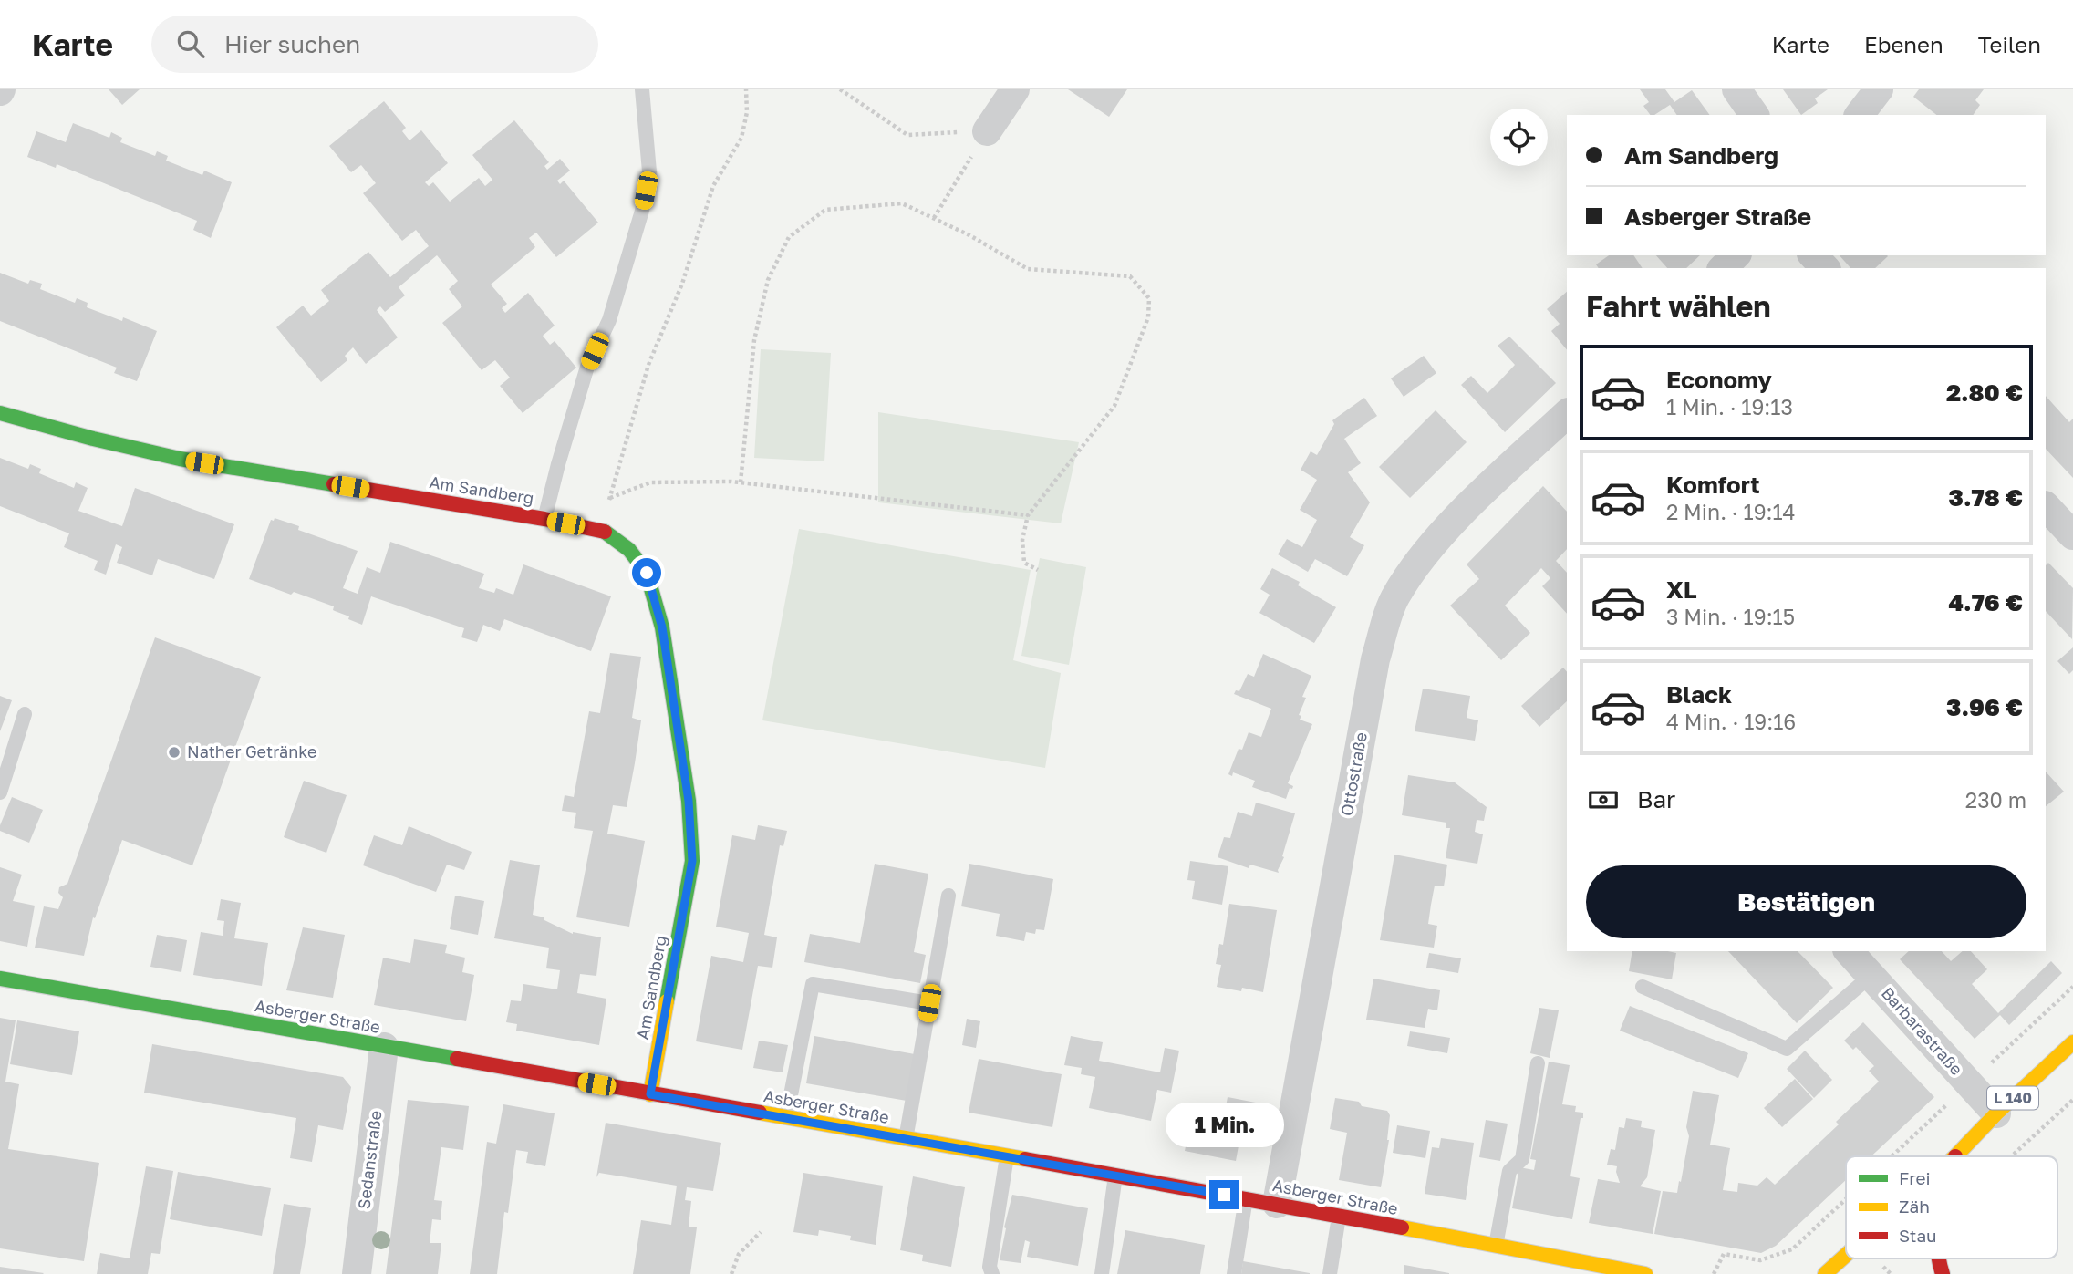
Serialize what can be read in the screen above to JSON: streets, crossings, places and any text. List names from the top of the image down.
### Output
{
  "streets": {
    "street": [
      "Am Sandberg",
      "Ottostraße",
      "Asberger Straße",
      "Barbarastraße",
      "L 140",
      "Sedanstraße"
    ]
  },
  "crossings": [
    ["Am Sandberg", "Asberger Straße"],
    ["Ottostraße", "Asberger Straße"],
    ["Asberger Straße", "Sedanstraße"],
    ["Barbarastraße", "L 140"]
  ],
  "places": ["Nather Getränke"],
  "legend": ["Frei", "Zäh", "Stau"],
  "page": {
    "header": "Karte",
    "search": "Hier suchen",
    "nav": ["Karte", "Ebenen", "Teilen"],
    "banner": ["Am Sandberg", "Asberger Straße"],
    "heading": "Fahrt wählen",
    "list": [
      {
        "name": "Economy",
        "note": "1 Min. · 19:13",
        "value": "2.80 €"
      },
      {
        "name": "Komfort",
        "note": "2 Min. · 19:14",
        "value": "3.78 €"
      },
      {
        "name": "XL",
        "note": "3 Min. · 19:15",
        "value": "4.76 €"
      },
      {
        "name": "Black",
        "note": "4 Min. · 19:16",
        "value": "3.96 €"
      }
    ],
    "pay": ["Bar", "230 m"],
    "buttons": "Bestätigen",
    "bubble": "1 Min."
  }
}
